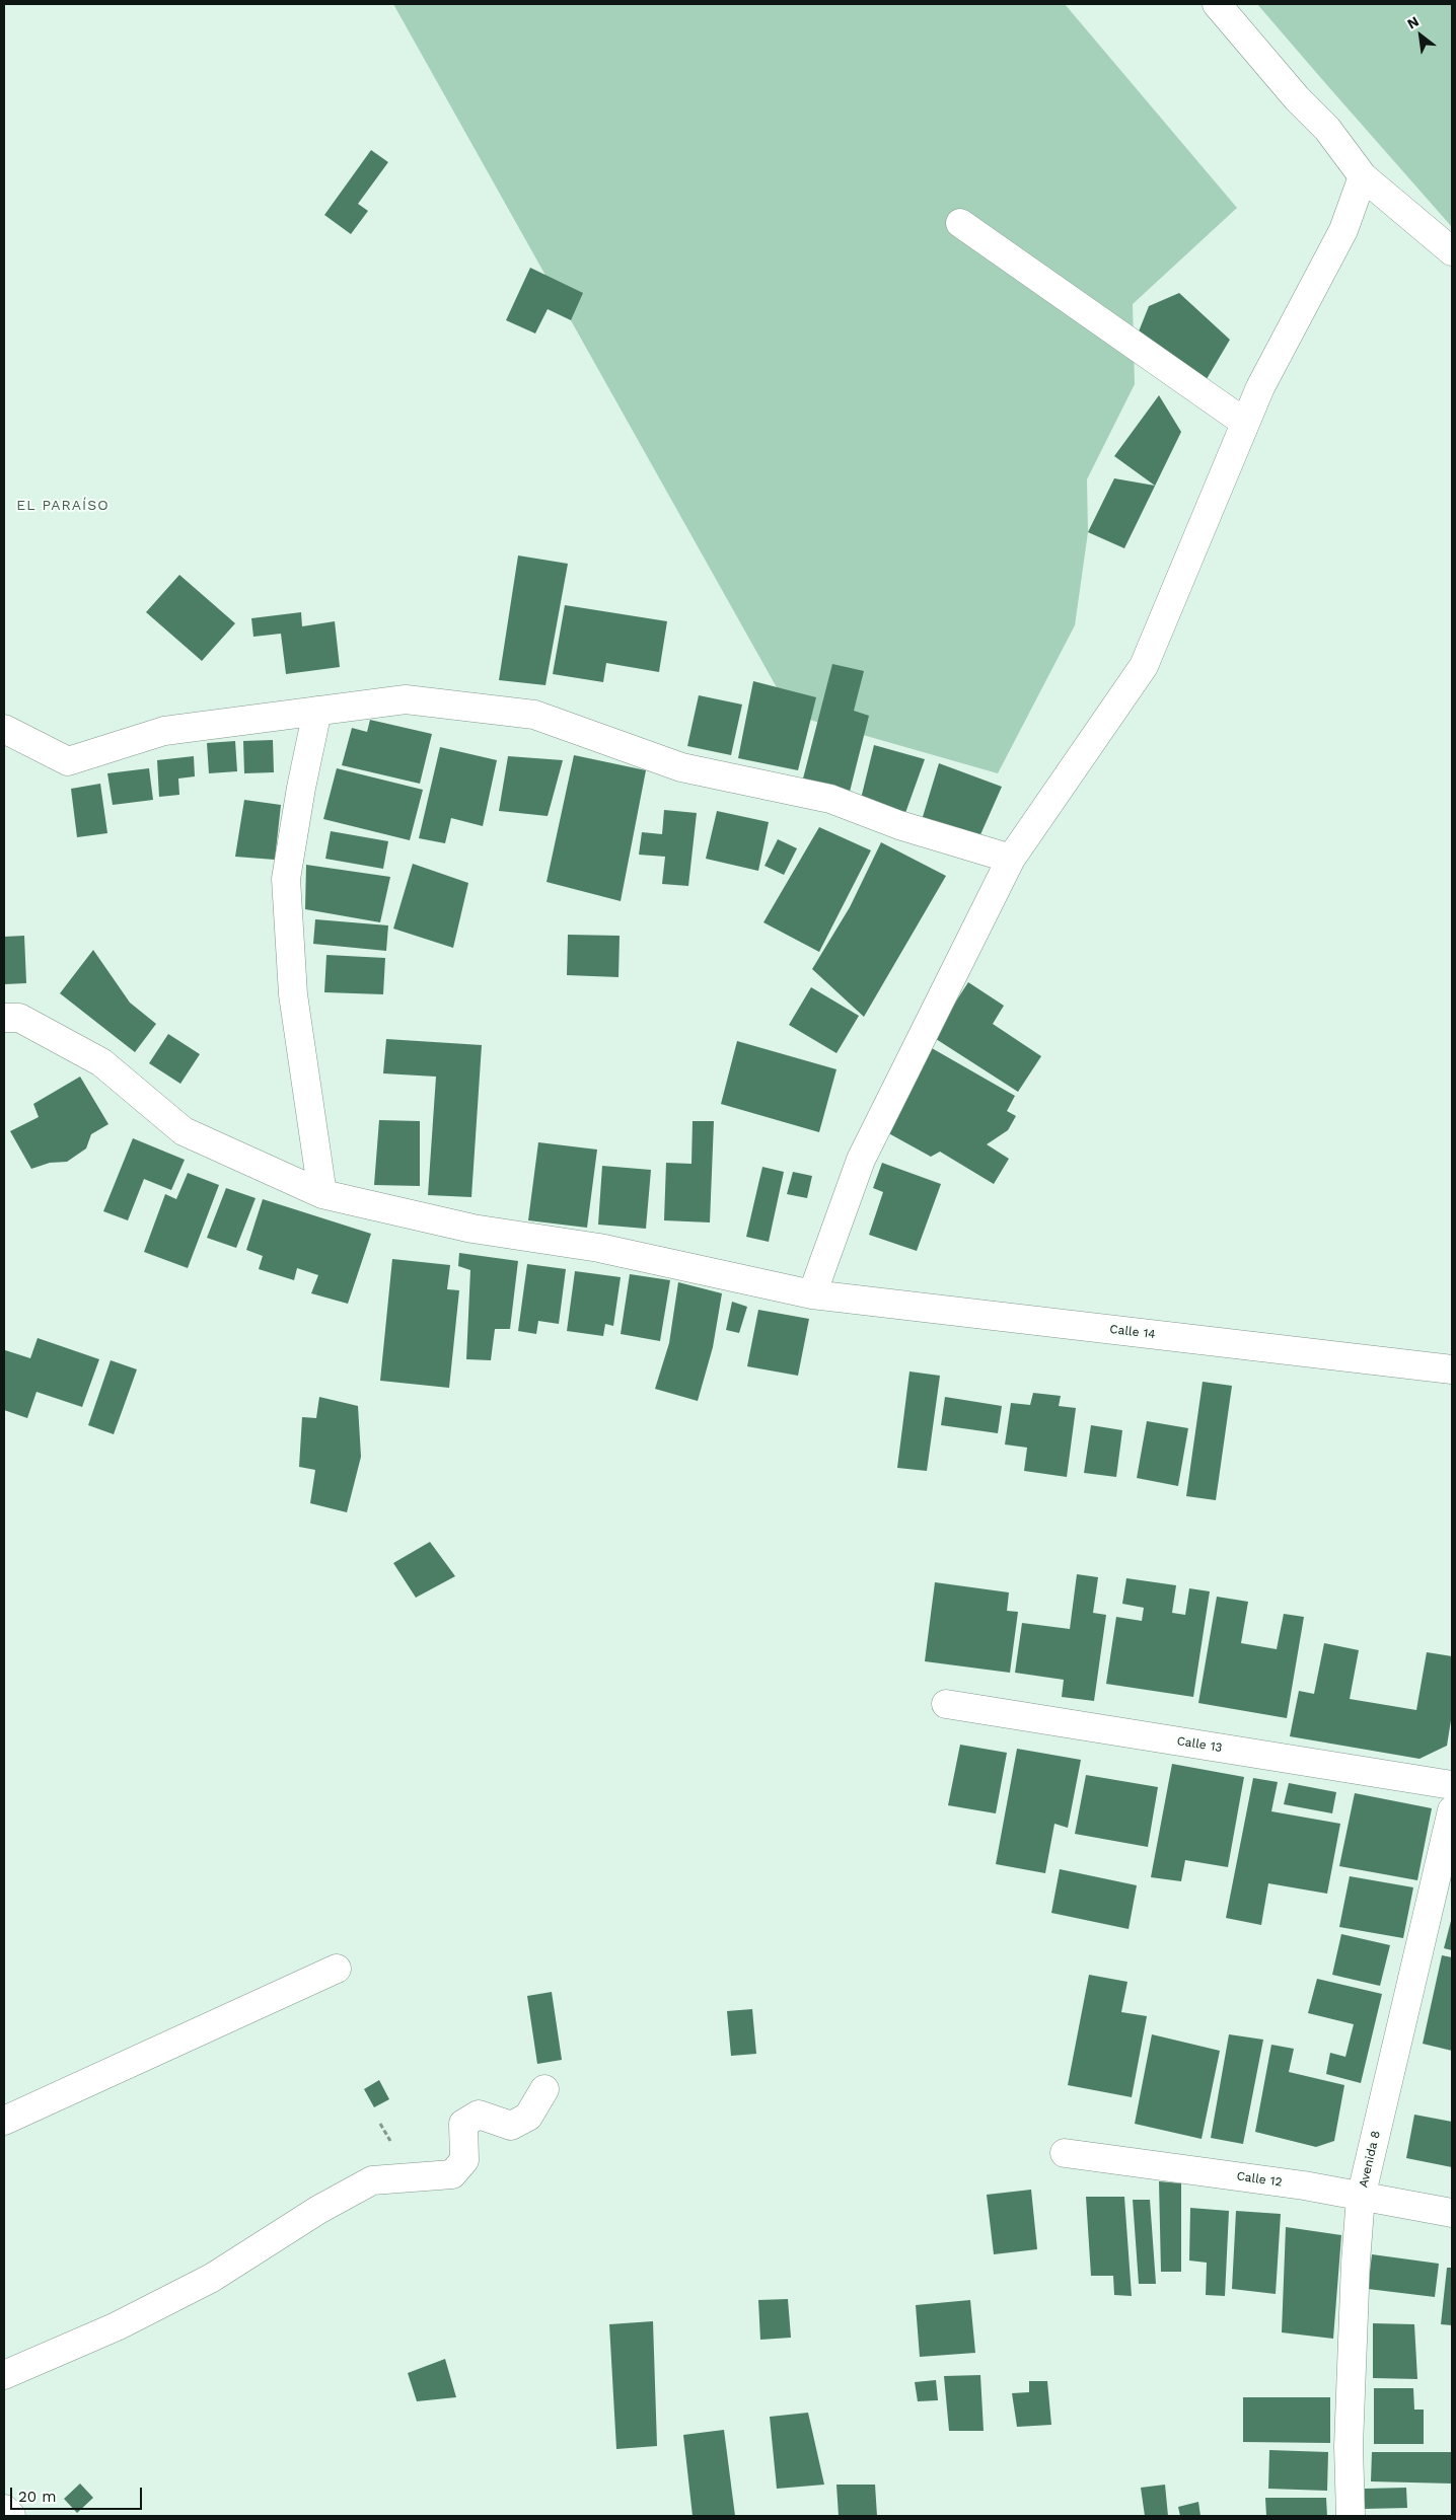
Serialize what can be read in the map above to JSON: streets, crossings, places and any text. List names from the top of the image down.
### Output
{
  "streets": {
    "street": [
      "Calle 14",
      "Calle 13",
      "Avenida 8",
      "Calle 12"
    ]
  },
  "crossings": [
    ["Avenida 8", "Calle 12"]
  ],
  "districts": ["EL PARAÍSO"],
  "scale_bar": "20 m",
  "north": "top left"
}
